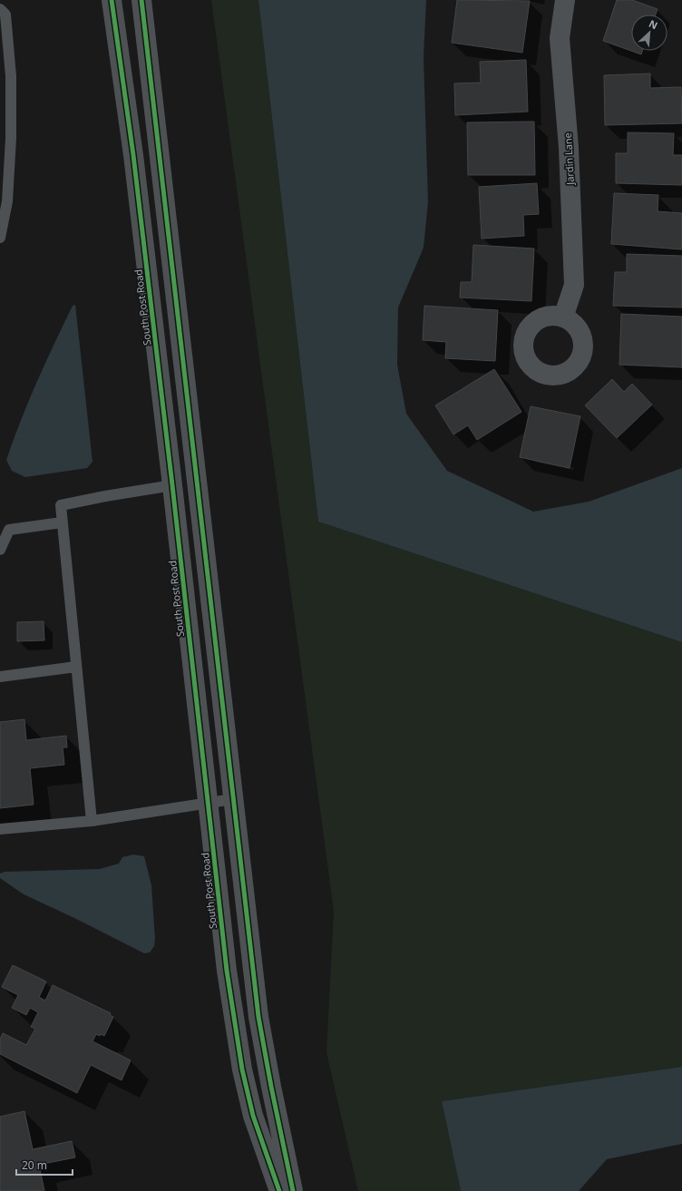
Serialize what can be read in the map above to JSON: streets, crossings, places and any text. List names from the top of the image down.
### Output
{
  "streets": {
    "street": ["Jardin Lane", "South Post Road"]
  },
  "scale_bar": "20 m",
  "north": "top right"
}
